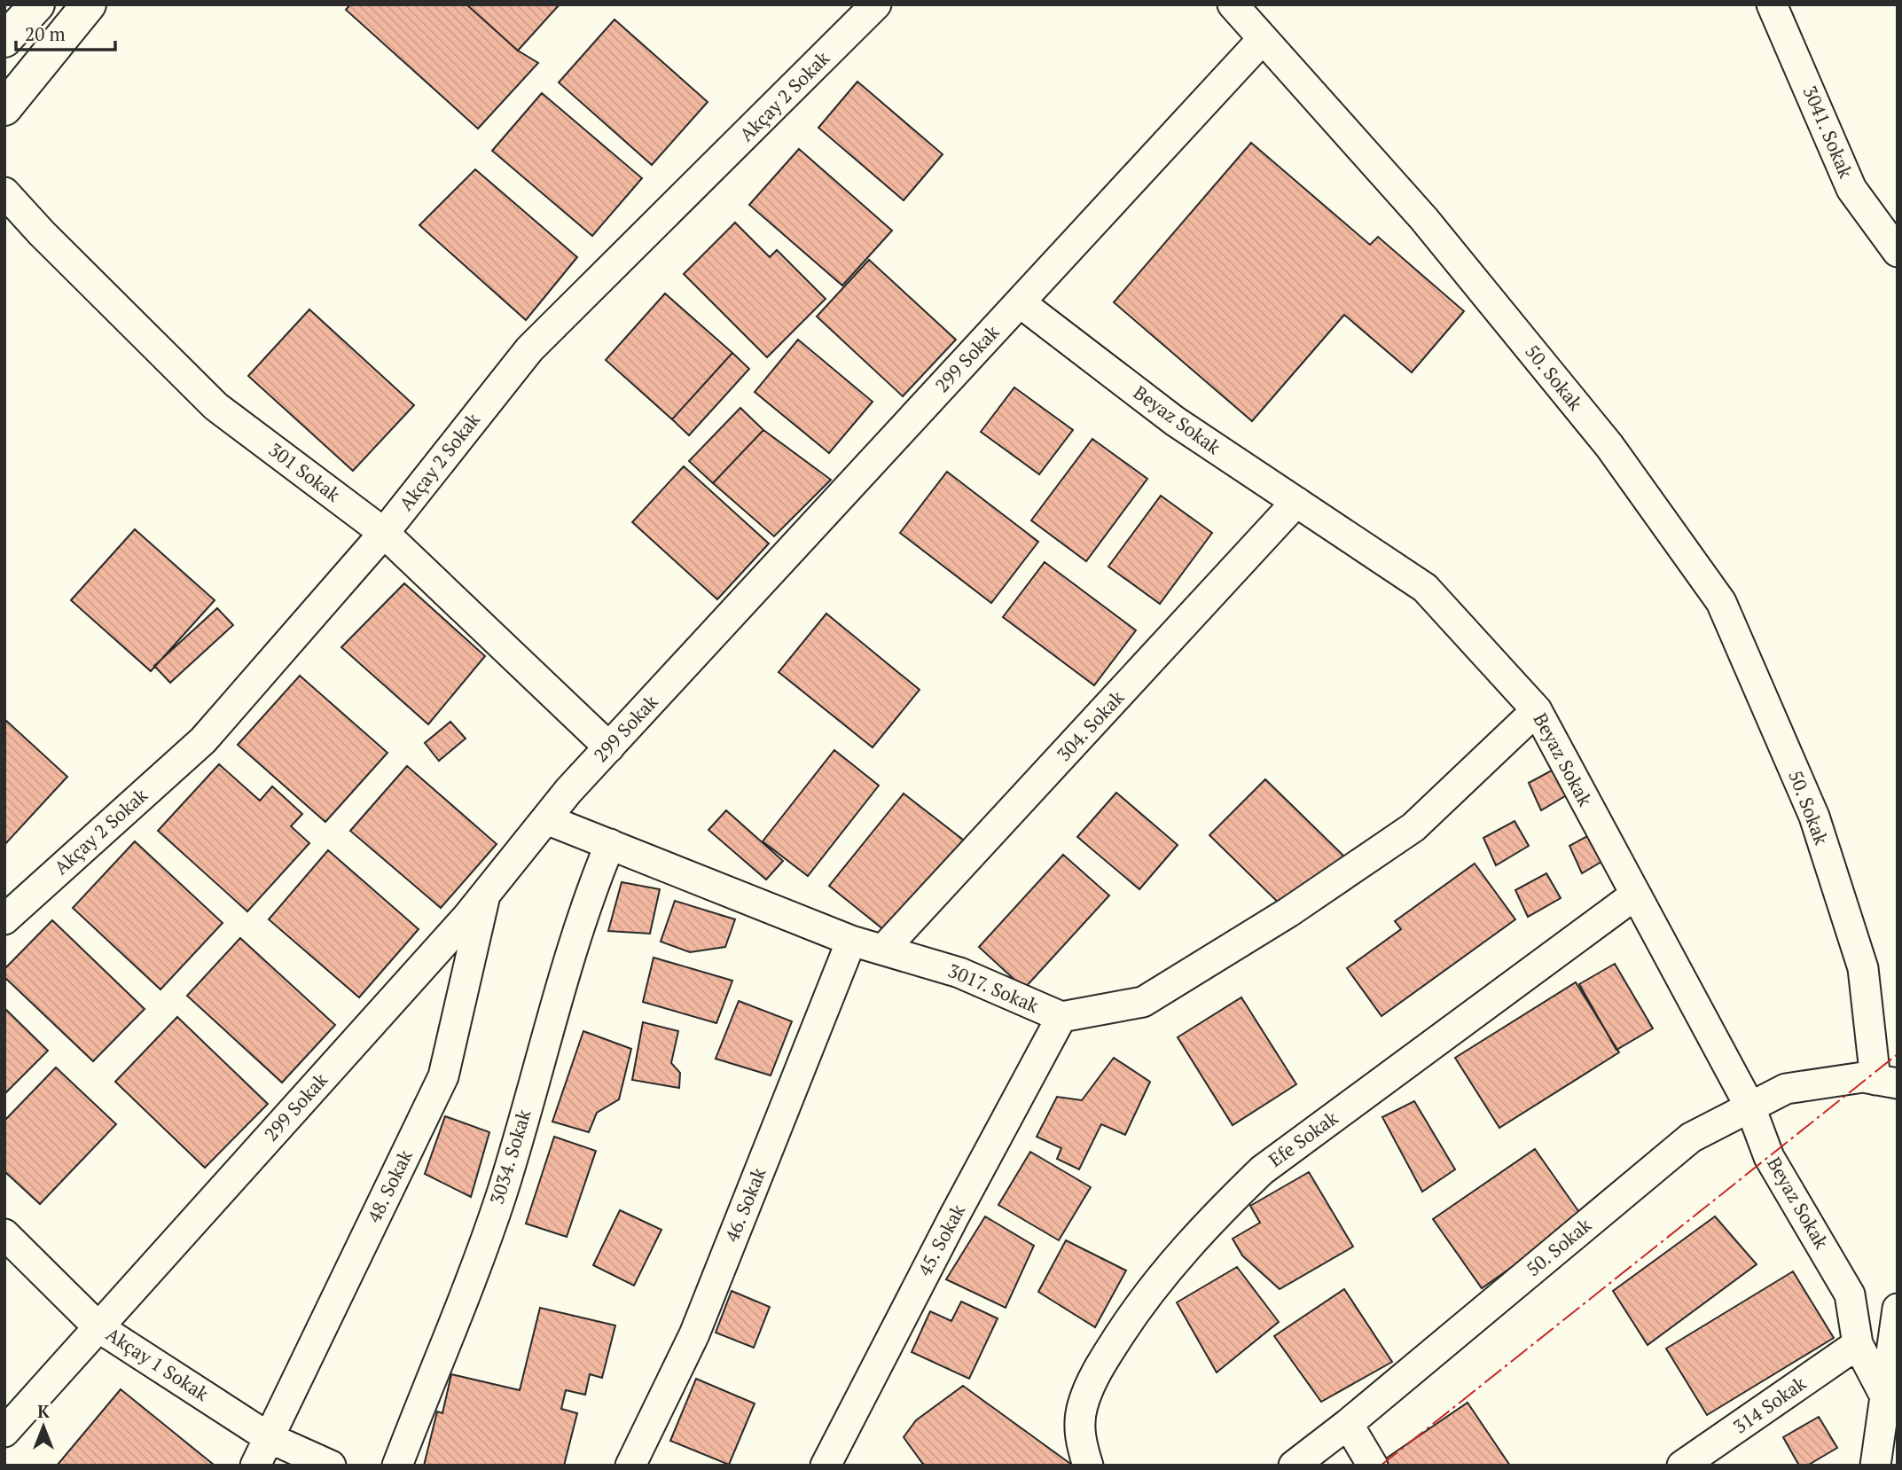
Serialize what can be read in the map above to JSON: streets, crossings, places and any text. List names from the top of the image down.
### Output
{
  "streets": {
    "street": [
      "Akçay 2 Sokak",
      "3041. Sokak",
      "299 Sokak",
      "50. Sokak",
      "Beyaz Sokak",
      "301 Sokak",
      "304. Sokak",
      "3017. Sokak",
      "Efe Sokak",
      "3034. Sokak",
      "48. Sokak",
      "46. Sokak",
      "45. Sokak",
      "Akçay 1 Sokak",
      "314 Sokak"
    ]
  },
  "crossings": [
    ["Akçay 2 Sokak", "301 Sokak"],
    ["299 Sokak", "50. Sokak"],
    ["299 Sokak", "Beyaz Sokak"],
    ["299 Sokak", "301 Sokak"],
    ["299 Sokak", "3017. Sokak"],
    ["299 Sokak", "48. Sokak"],
    ["299 Sokak", "Akçay 1 Sokak"],
    ["50. Sokak", "Beyaz Sokak"],
    ["Beyaz Sokak", "304. Sokak"],
    ["Beyaz Sokak", "3017. Sokak"],
    ["Beyaz Sokak", "Efe Sokak"],
    ["Beyaz Sokak", "314 Sokak"],
    ["304. Sokak", "3017. Sokak"],
    ["3017. Sokak", "3034. Sokak"],
    ["3017. Sokak", "46. Sokak"],
    ["3017. Sokak", "45. Sokak"],
    ["48. Sokak", "Akçay 1 Sokak"]
  ],
  "scale_bar": "20 m",
  "north": "top"
}
